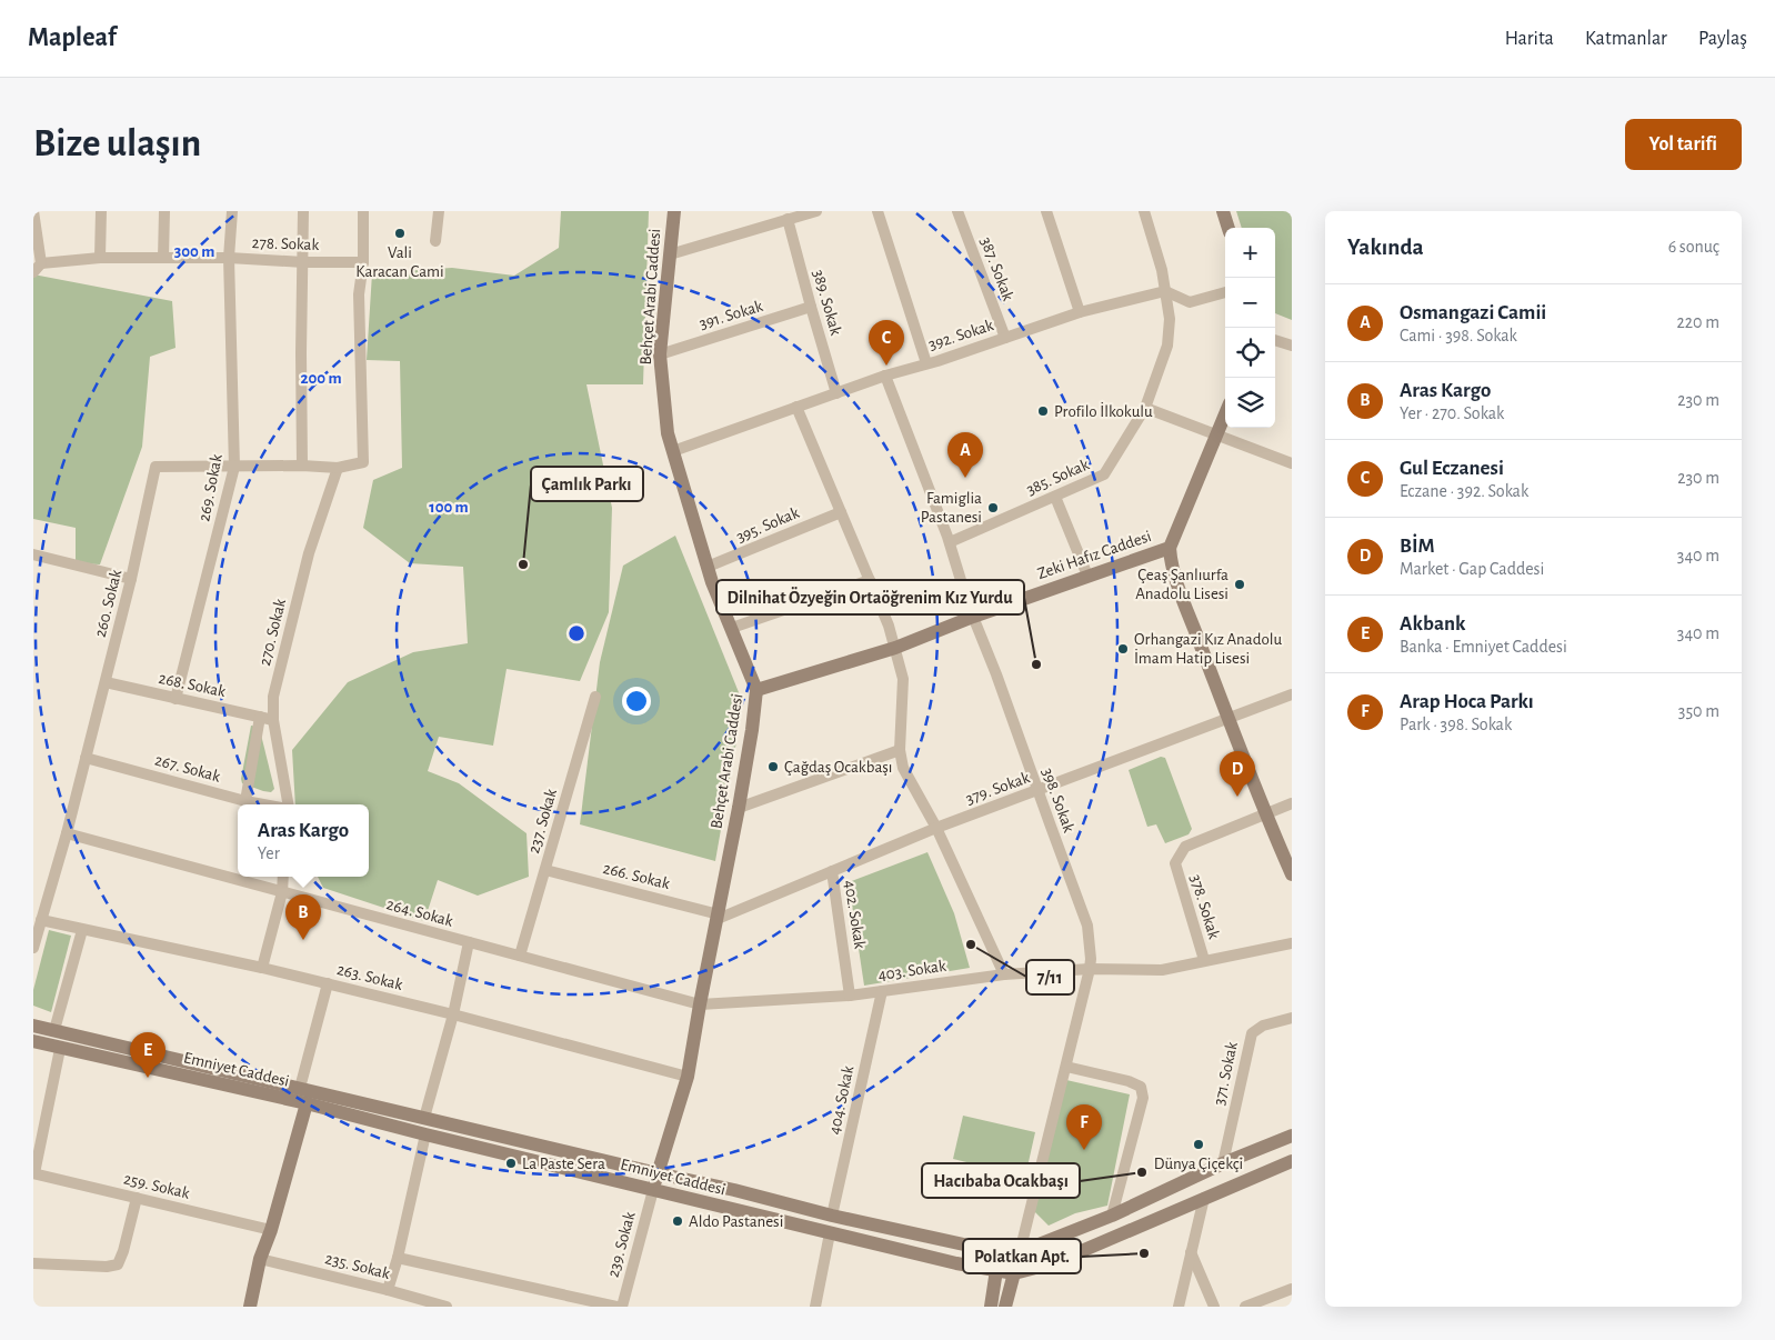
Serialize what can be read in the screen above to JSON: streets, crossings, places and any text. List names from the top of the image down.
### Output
{
  "streets": {
    "main road": ["Behçet Arabi Caddesi", "Zeki Hafız Caddesi", "Emniyet Caddesi"],
    "street": [
      "278. Sokak",
      "387. Sokak",
      "389. Sokak",
      "391. Sokak",
      "392. Sokak",
      "385. Sokak",
      "269. Sokak",
      "395. Sokak",
      "260. Sokak",
      "270. Sokak",
      "268. Sokak",
      "267. Sokak",
      "379. Sokak",
      "398. Sokak",
      "237. Sokak",
      "266. Sokak",
      "378. Sokak",
      "264. Sokak",
      "402. Sokak",
      "403. Sokak",
      "263. Sokak",
      "371. Sokak",
      "404. Sokak",
      "259. Sokak",
      "239. Sokak",
      "235. Sokak"
    ]
  },
  "crossings": [
    ["278. Sokak", "269. Sokak"],
    ["278. Sokak", "260. Sokak"],
    ["387. Sokak", "392. Sokak"],
    ["Behçet Arabi Caddesi", "391. Sokak"],
    ["Behçet Arabi Caddesi", "392. Sokak"],
    ["Behçet Arabi Caddesi", "395. Sokak"],
    ["Behçet Arabi Caddesi", "Zeki Hafız Caddesi"],
    ["Behçet Arabi Caddesi", "379. Sokak"],
    ["Behçet Arabi Caddesi", "266. Sokak"],
    ["Behçet Arabi Caddesi", "264. Sokak"],
    ["Behçet Arabi Caddesi", "403. Sokak"],
    ["Behçet Arabi Caddesi", "263. Sokak"],
    ["Behçet Arabi Caddesi", "Emniyet Caddesi"],
    ["Behçet Arabi Caddesi", "239. Sokak"],
    ["389. Sokak", "391. Sokak"],
    ["389. Sokak", "392. Sokak"],
    ["392. Sokak", "385. Sokak"],
    ["392. Sokak", "398. Sokak"],
    ["385. Sokak", "398. Sokak"],
    ["269. Sokak", "260. Sokak"],
    ["269. Sokak", "268. Sokak"],
    ["Zeki Hafız Caddesi", "398. Sokak"],
    ["260. Sokak", "270. Sokak"],
    ["260. Sokak", "268. Sokak"],
    ["260. Sokak", "267. Sokak"],
    ["260. Sokak", "264. Sokak"],
    ["260. Sokak", "263. Sokak"],
    ["270. Sokak", "268. Sokak"],
    ["379. Sokak", "398. Sokak"],
    ["379. Sokak", "266. Sokak"],
    ["379. Sokak", "402. Sokak"],
    ["398. Sokak", "403. Sokak"],
    ["398. Sokak", "Emniyet Caddesi"],
    ["237. Sokak", "266. Sokak"],
    ["237. Sokak", "264. Sokak"],
    ["378. Sokak", "403. Sokak"],
    ["264. Sokak", "403. Sokak"],
    ["402. Sokak", "403. Sokak"],
    ["403. Sokak", "404. Sokak"],
    ["Emniyet Caddesi", "371. Sokak"],
    ["Emniyet Caddesi", "404. Sokak"],
    ["Emniyet Caddesi", "239. Sokak"]
  ],
  "places": [
    "Vali Karacan Cami",
    "Profilo İlkokulu",
    "Famiglia Pastanesi",
    "Çamlık Parkı",
    "Çeaş Şanlıurfa Anadolu Lisesi",
    "Orhangazi Kız Anadolu İmam Hatip Lisesi",
    "Dilnihat Özyeğin Ortaöğrenim Kız Yurdu",
    "Çağdaş Ocakbaşı",
    "7/11",
    "Dünya Çiçekçi",
    "La Paste Sera",
    "Hacıbaba Ocakbaşı",
    "Aldo Pastanesi",
    "Polatkan Apt."
  ],
  "page": {
    "header": "Mapleaf",
    "nav": ["Harita", "Katmanlar", "Paylaş"],
    "buttons": "Yol tarifi",
    "title": "Bize ulaşın",
    "heading": ["Yakında", "6 sonuç"],
    "map_buttons": ["+", "−"],
    "list": [
      {
        "mark": "A",
        "name": "Osmangazi Camii",
        "note": "Cami · 398. Sokak",
        "value": "220 m"
      },
      {
        "mark": "B",
        "name": "Aras Kargo",
        "note": "Yer · 270. Sokak",
        "value": "230 m"
      },
      {
        "mark": "C",
        "name": "Gul Eczanesi",
        "note": "Eczane · 392. Sokak",
        "value": "230 m"
      },
      {
        "mark": "D",
        "name": "BİM",
        "note": "Market · Gap Caddesi",
        "value": "340 m"
      },
      {
        "mark": "E",
        "name": "Akbank",
        "note": "Banka · Emniyet Caddesi",
        "value": "340 m"
      },
      {
        "mark": "F",
        "name": "Arap Hoca Parkı",
        "note": "Park · 398. Sokak",
        "value": "350 m"
      }
    ],
    "pins": [
      "C",
      "A",
      "D",
      "B",
      "E",
      "F"
    ],
    "popup": ["Aras Kargo", "Yer"]
  },
  "rings": ["300 m", "200 m", "100 m"]
}
